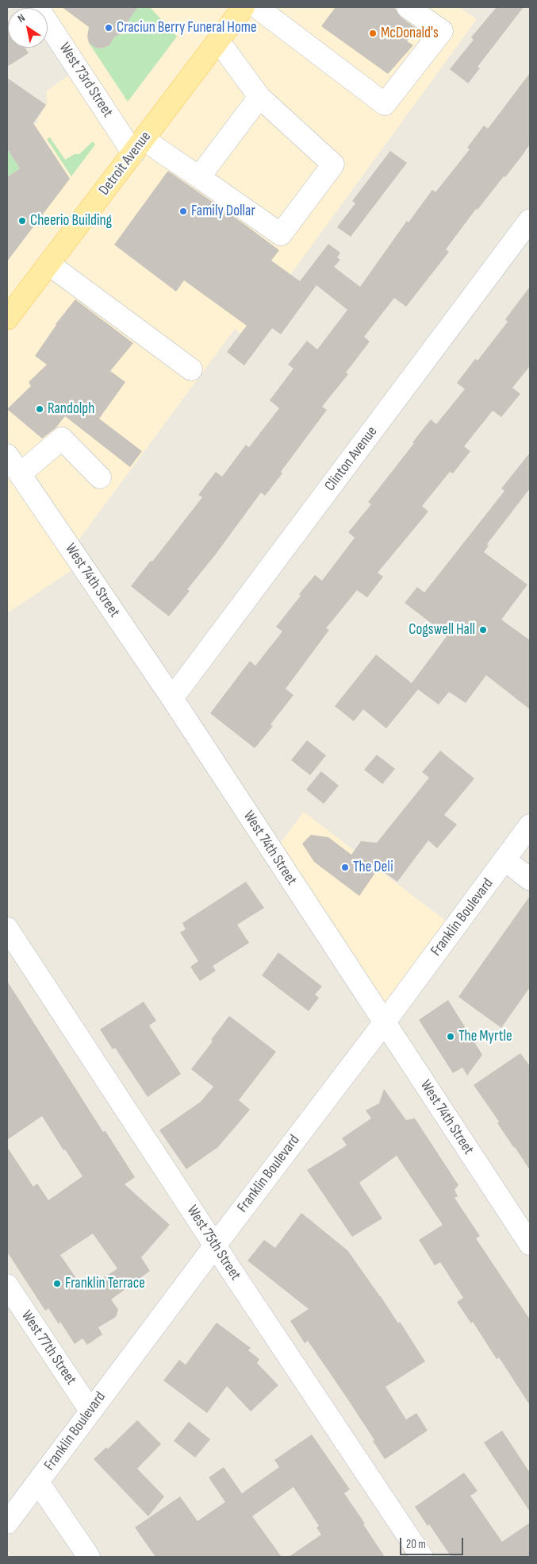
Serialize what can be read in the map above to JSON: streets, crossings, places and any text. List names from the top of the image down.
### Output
{
  "streets": {
    "main road": ["Detroit Avenue"],
    "street": [
      "West 73rd Street",
      "Clinton Avenue",
      "West 74th Street",
      "Franklin Boulevard",
      "West 75th Street",
      "West 77th Street"
    ]
  },
  "crossings": [
    ["West 73rd Street", "Detroit Avenue"],
    ["Clinton Avenue", "West 74th Street"],
    ["West 74th Street", "Franklin Boulevard"],
    ["Franklin Boulevard", "West 75th Street"],
    ["Franklin Boulevard", "West 77th Street"]
  ],
  "places": [
    "Craciun Berry Funeral Home",
    "McDonald's",
    "Family Dollar",
    "Cheerio Building",
    "Randolph",
    "Cogswell Hall",
    "The Deli",
    "The Myrtle",
    "Franklin Terrace"
  ],
  "scale_bar": "20 m",
  "north": "top left"
}
